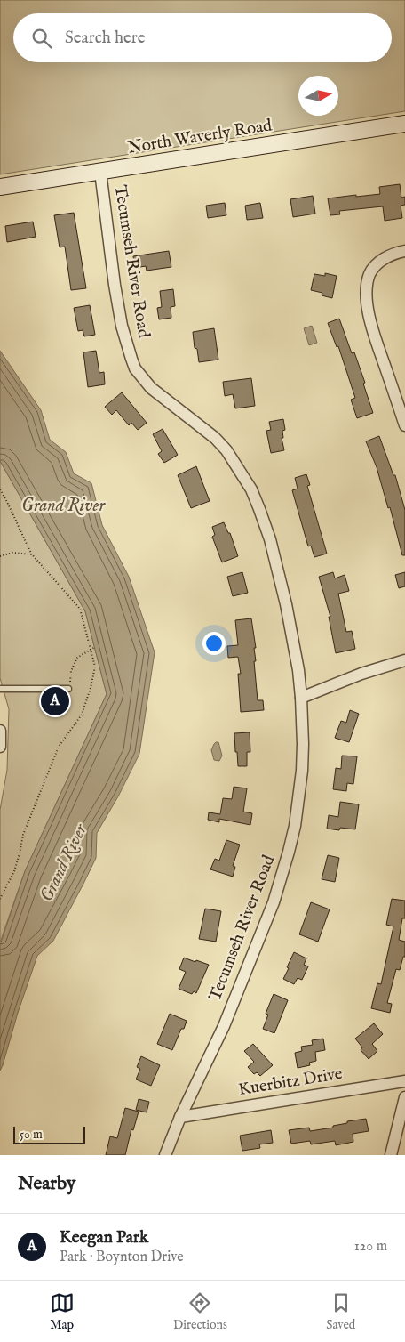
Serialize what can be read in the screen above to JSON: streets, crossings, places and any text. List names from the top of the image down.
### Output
{
  "streets": {
    "main road": ["North Waverly Road"],
    "street": ["Tecumseh River Road", "Kuerbitz Drive"]
  },
  "crossings": [
    ["North Waverly Road", "Tecumseh River Road"],
    ["Tecumseh River Road", "Kuerbitz Drive"]
  ],
  "water": ["Grand River"],
  "scale_bar": "50 m",
  "north": "right",
  "page": {
    "search": "Search here",
    "pins": "A",
    "scale": "50 m",
    "heading": "Nearby",
    "list": [
      {
        "mark": "A",
        "name": "Keegan Park",
        "note": "Park · Boynton Drive",
        "value": "120 m"
      }
    ],
    "nav": ["Map", "Directions", "Saved"]
  }
}
